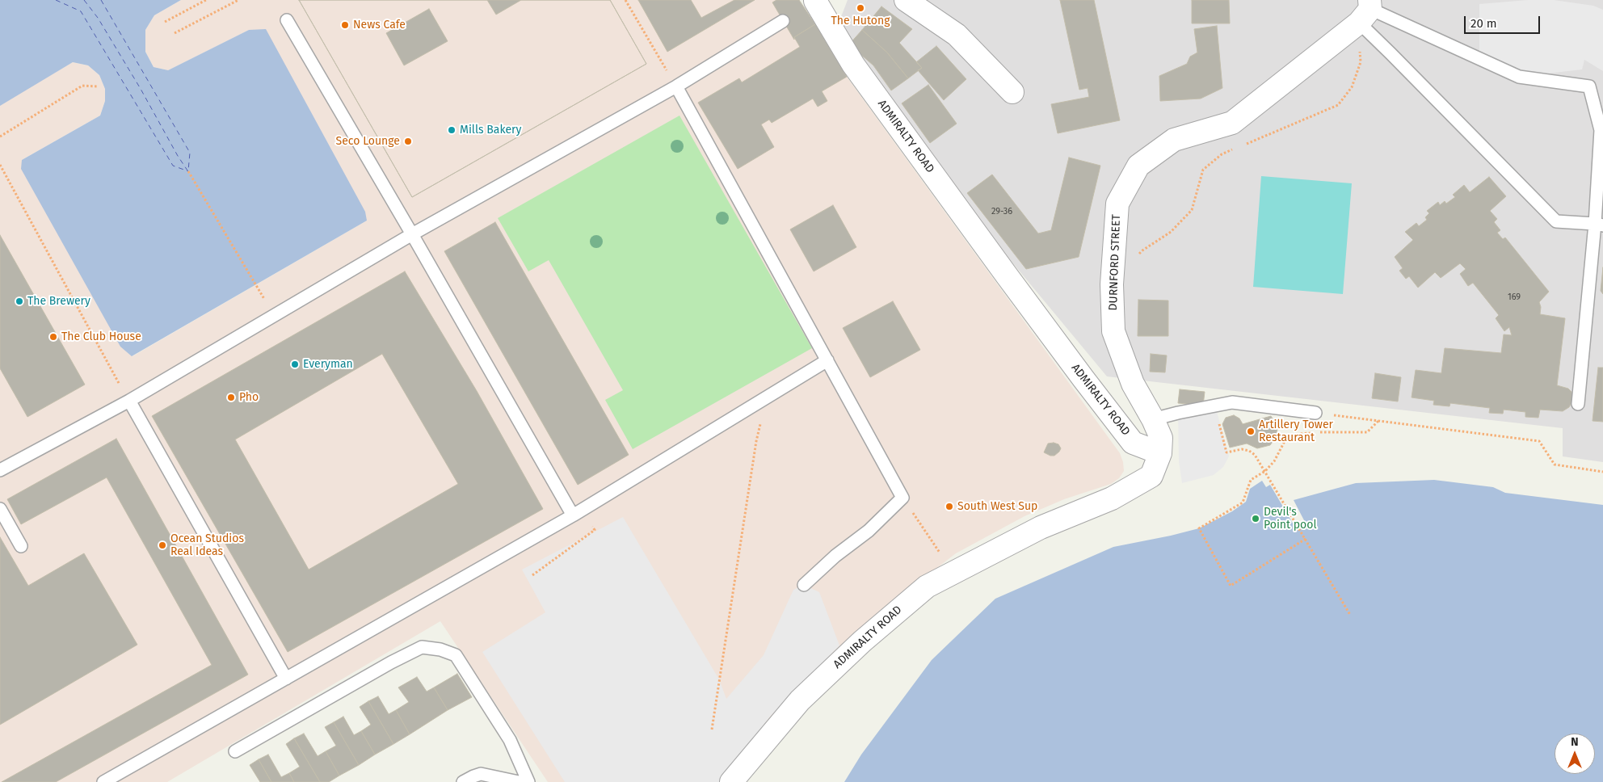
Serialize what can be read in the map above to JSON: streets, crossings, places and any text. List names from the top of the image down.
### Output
{
  "streets": {
    "street": ["ADMIRALTY ROAD", "DURNFORD STREET"]
  },
  "crossings": [
    ["ADMIRALTY ROAD", "DURNFORD STREET"]
  ],
  "places": [
    "The Hutong",
    "News Cafe",
    "Mills Bakery",
    "Seco Lounge",
    "The Brewery",
    "The Club House",
    "Everyman",
    "Pho",
    "Artillery Tower Restaurant",
    "South West Sup",
    "Devil's Point pool",
    "Ocean Studios Real Ideas"
  ],
  "house_numbers": ["29-36", "169"],
  "scale_bar": "20 m",
  "north": "top"
}
